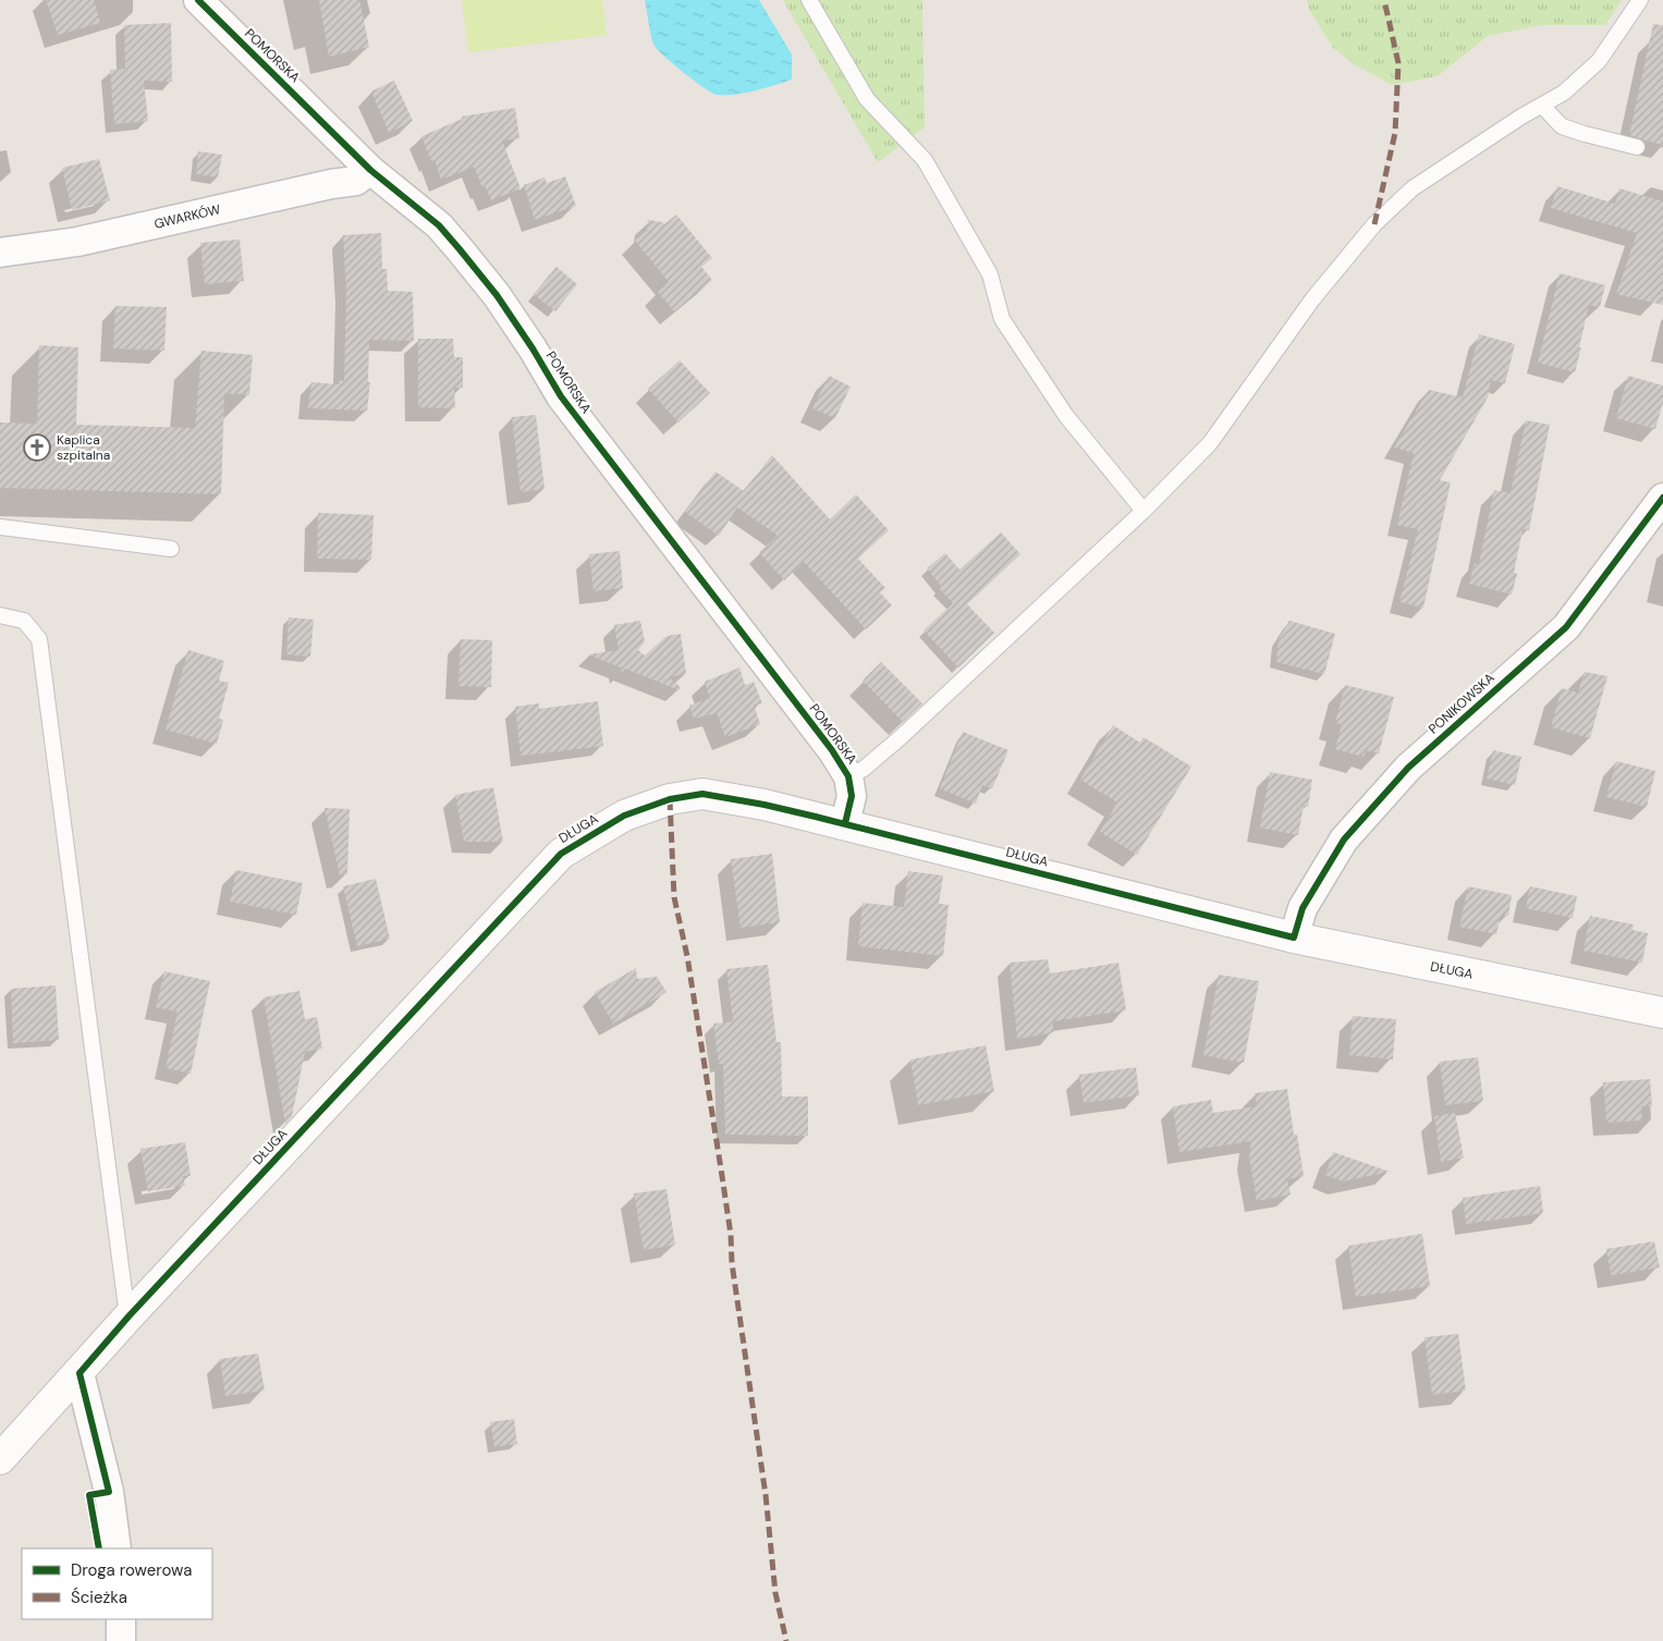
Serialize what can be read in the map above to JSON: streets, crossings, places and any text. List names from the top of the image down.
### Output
{
  "streets": {
    "street": [
      "POMORSKA",
      "GWARKÓW",
      "PONIKOWSKA",
      "DŁUGA"
    ]
  },
  "crossings": [
    ["POMORSKA", "GWARKÓW"],
    ["POMORSKA", "DŁUGA"],
    ["PONIKOWSKA", "DŁUGA"]
  ],
  "places": {
    "church": ["Kaplica szpitalna"]
  },
  "legend": ["Droga rowerowa", "Ścieżka"]
}
